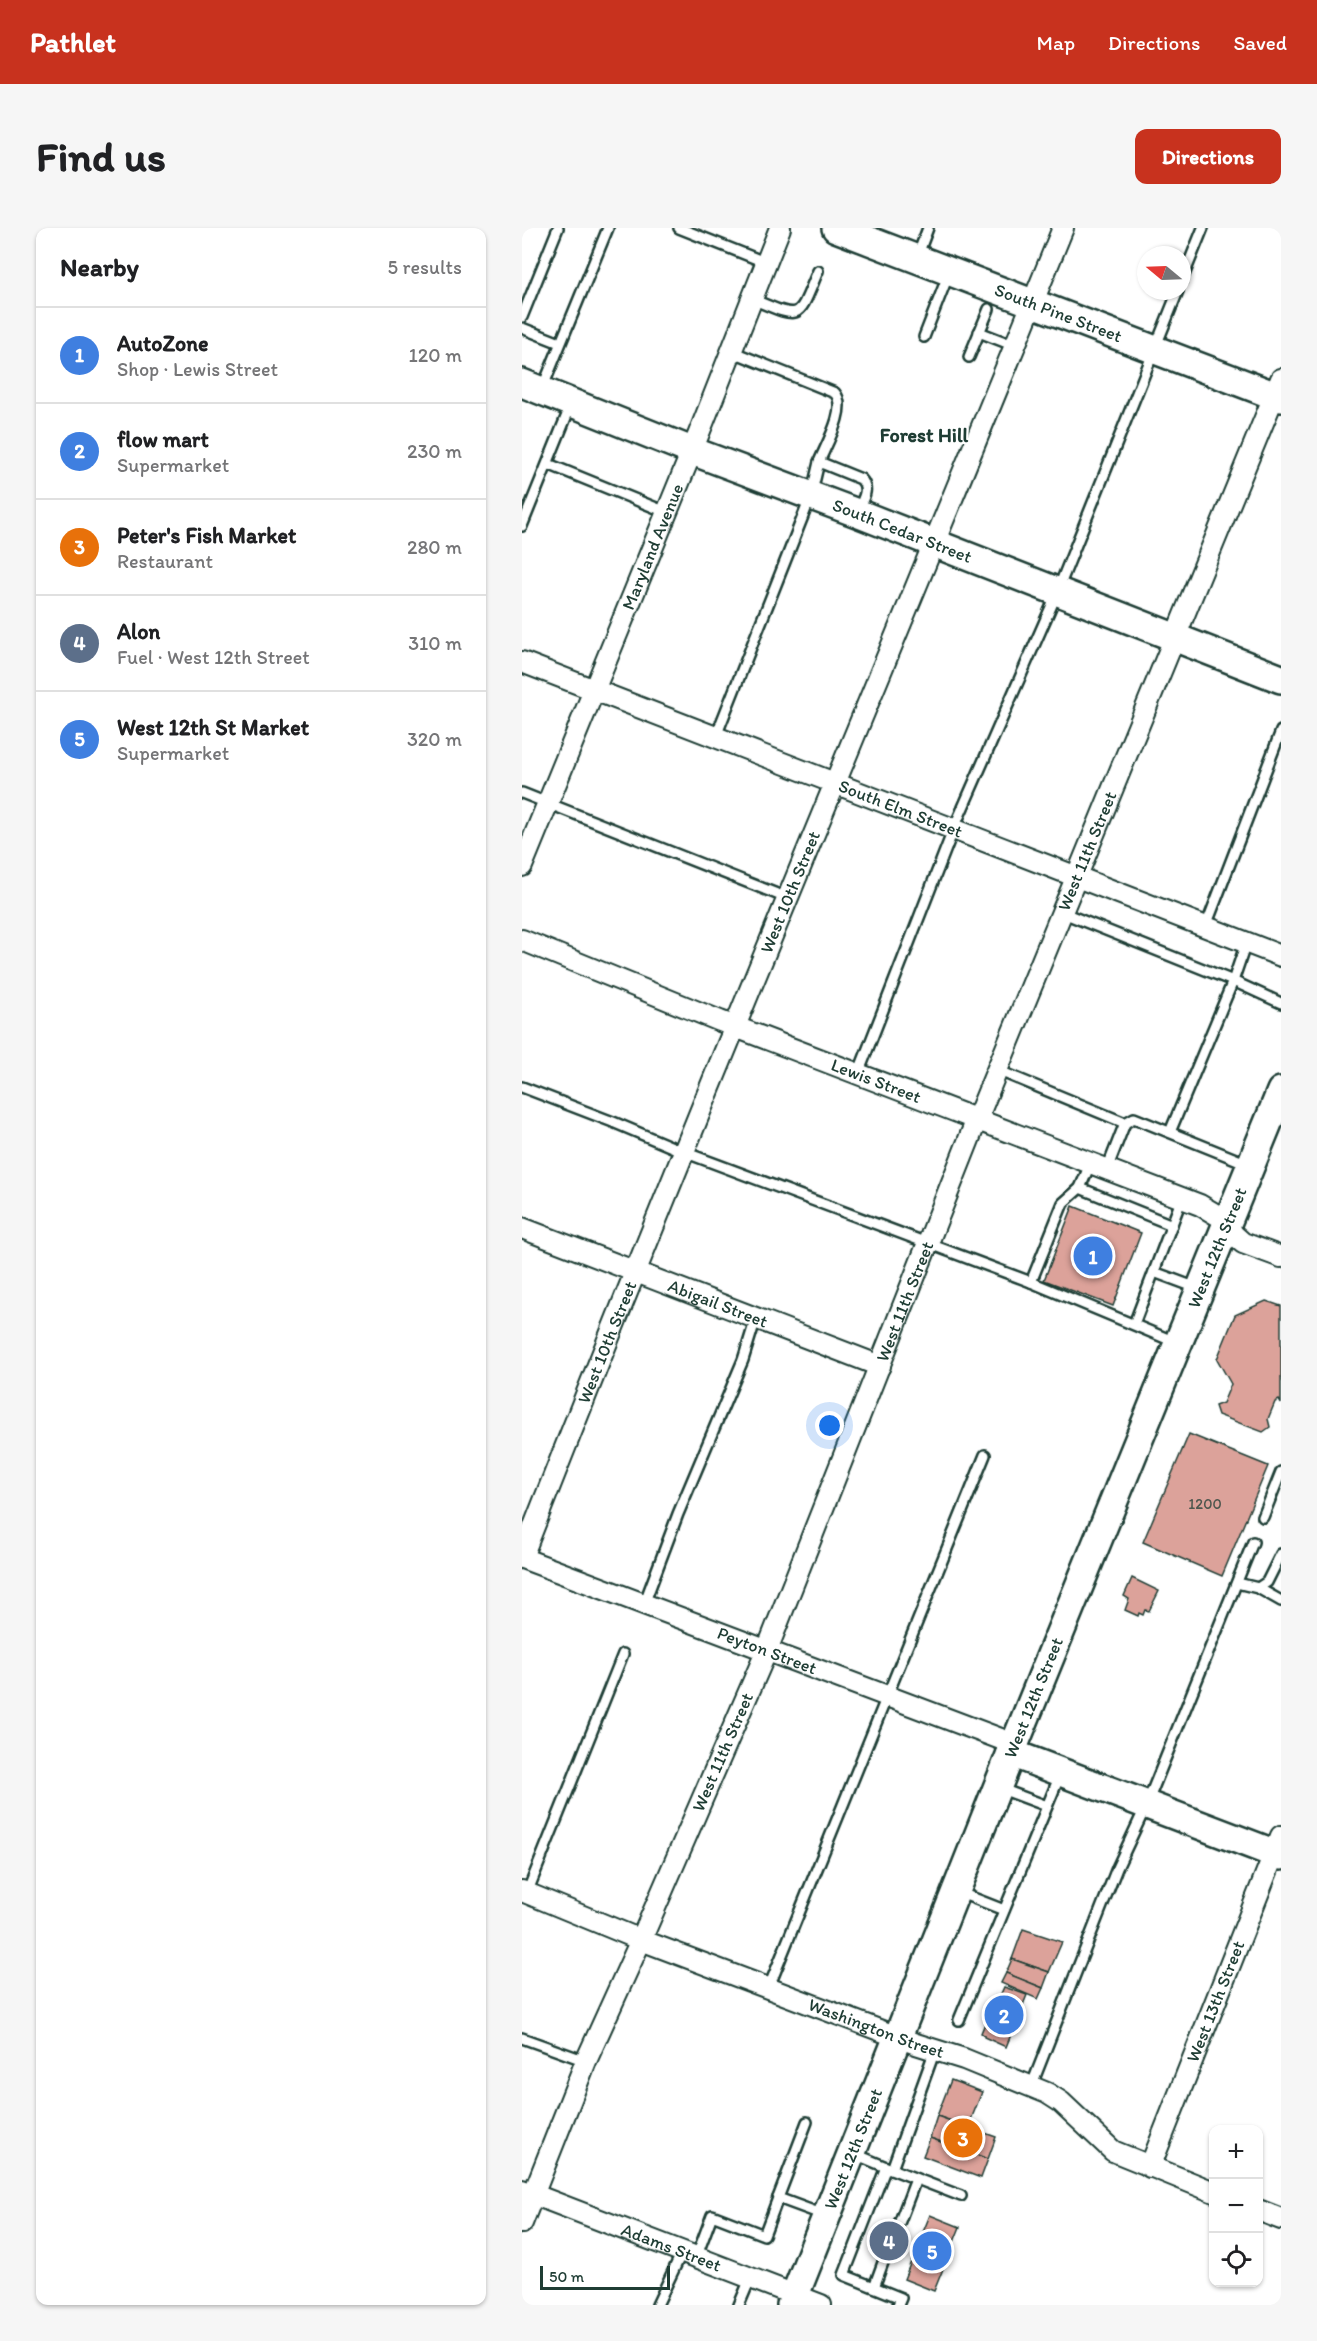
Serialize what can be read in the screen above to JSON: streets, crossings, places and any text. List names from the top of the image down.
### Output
{
  "streets": {
    "main road": [
      "South Pine Street",
      "South Cedar Street",
      "West 12th Street",
      "Peyton Street"
    ],
    "street": [
      "Maryland Avenue",
      "South Elm Street",
      "West 11th Street",
      "West 10th Street",
      "Lewis Street",
      "Abigail Street",
      "West 13th Street",
      "Washington Street",
      "Adams Street"
    ]
  },
  "crossings": [
    ["South Pine Street", "West 11th Street"],
    ["South Pine Street", "West 10th Street"],
    ["South Cedar Street", "Maryland Avenue"],
    ["South Cedar Street", "West 11th Street"],
    ["South Cedar Street", "West 10th Street"],
    ["Maryland Avenue", "South Elm Street"],
    ["South Elm Street", "West 11th Street"],
    ["South Elm Street", "West 10th Street"],
    ["West 11th Street", "Lewis Street"],
    ["West 11th Street", "Abigail Street"],
    ["West 11th Street", "Peyton Street"],
    ["West 11th Street", "Washington Street"],
    ["West 11th Street", "Adams Street"],
    ["West 10th Street", "Lewis Street"],
    ["West 10th Street", "Abigail Street"],
    ["West 10th Street", "Peyton Street"],
    ["Lewis Street", "West 12th Street"],
    ["West 12th Street", "Peyton Street"],
    ["West 12th Street", "Washington Street"],
    ["West 12th Street", "Adams Street"],
    ["Peyton Street", "West 13th Street"],
    ["West 13th Street", "Washington Street"]
  ],
  "districts": ["Forest Hill"],
  "house_numbers": ["1200"],
  "scale_bar": "50 m",
  "north": "left",
  "page": {
    "header": "Pathlet",
    "nav": ["Map", "Directions", "Saved"],
    "buttons": "Directions",
    "title": "Find us",
    "heading": ["Nearby", "5 results"],
    "list": [
      {
        "mark": "1",
        "name": "AutoZone",
        "note": "Shop · Lewis Street",
        "value": "120 m"
      },
      {
        "mark": "2",
        "name": "flow mart",
        "note": "Supermarket",
        "value": "230 m"
      },
      {
        "mark": "3",
        "name": "Peter's Fish Market",
        "note": "Restaurant",
        "value": "280 m"
      },
      {
        "mark": "4",
        "name": "Alon",
        "note": "Fuel · West 12th Street",
        "value": "310 m"
      },
      {
        "mark": "5",
        "name": "West 12th St Market",
        "note": "Supermarket",
        "value": "320 m"
      }
    ],
    "pins": [
      "1",
      "2",
      "3",
      "4",
      "5"
    ],
    "map_buttons": ["+", "−"],
    "scale": "50 m"
  }
}
